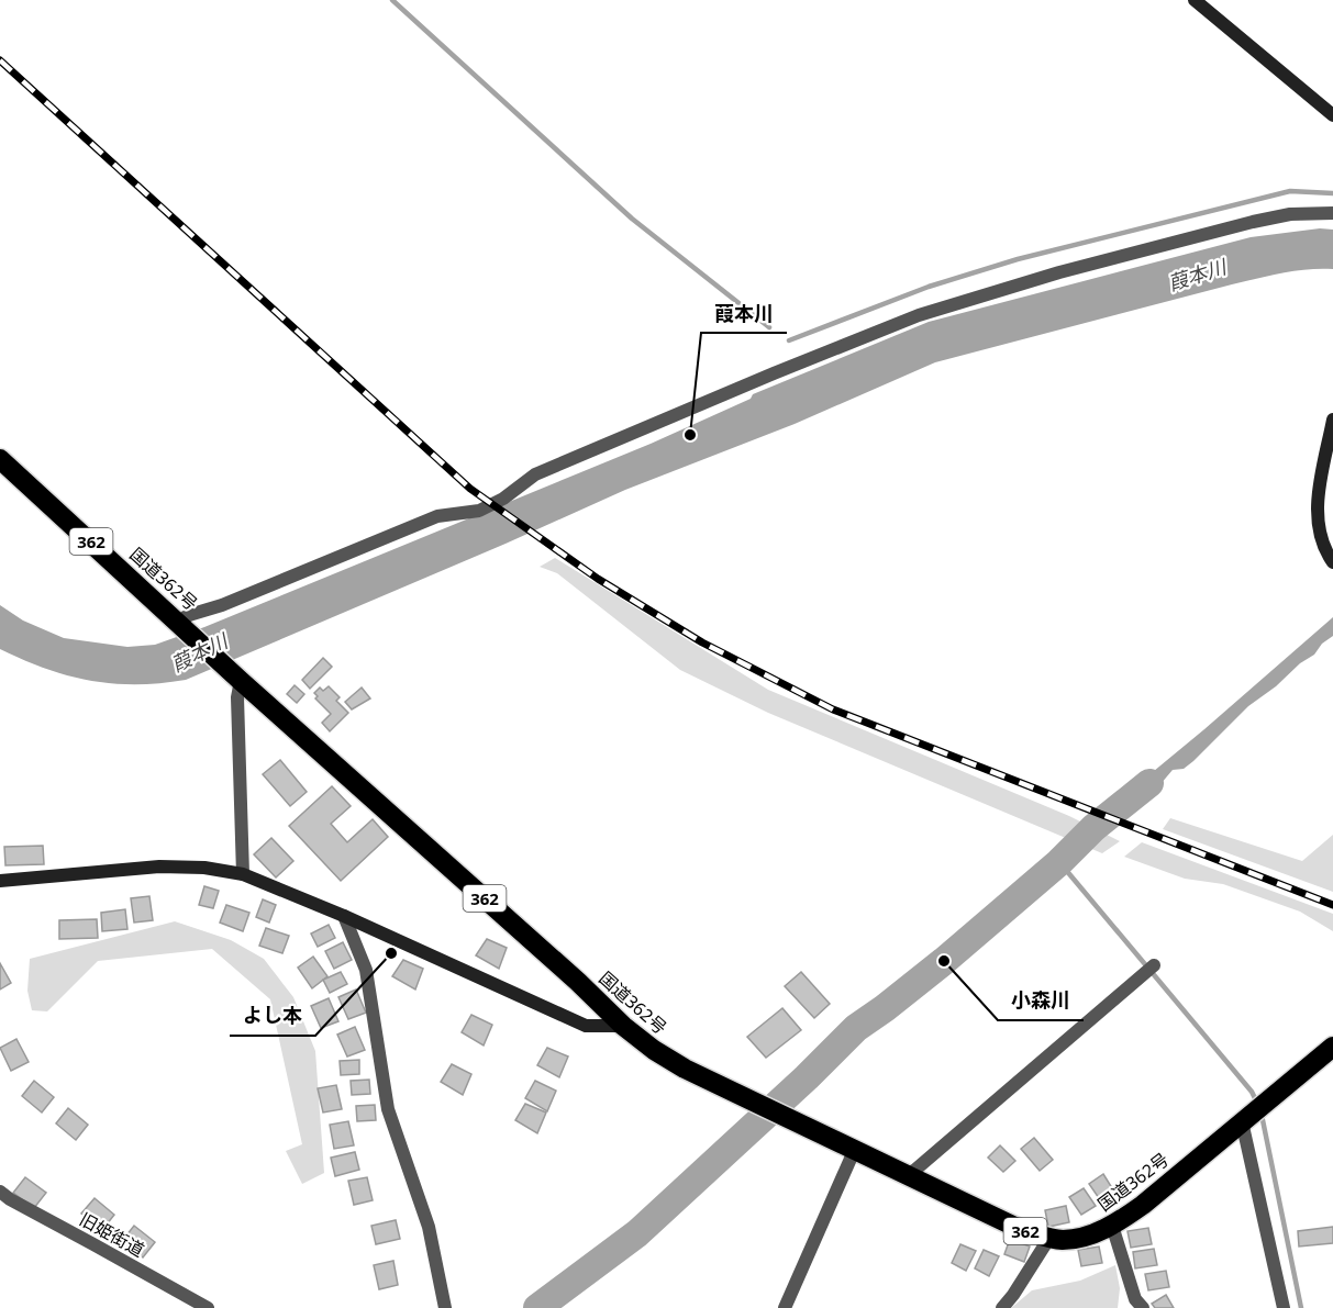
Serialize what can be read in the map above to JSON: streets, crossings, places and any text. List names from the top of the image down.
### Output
{
  "streets": {
    "highway": ["362", "国道362号"],
    "street": ["旧姫街道"]
  },
  "water": ["葭本川"],
  "places": ["葭本川", "よし本", "小森川"]
}
